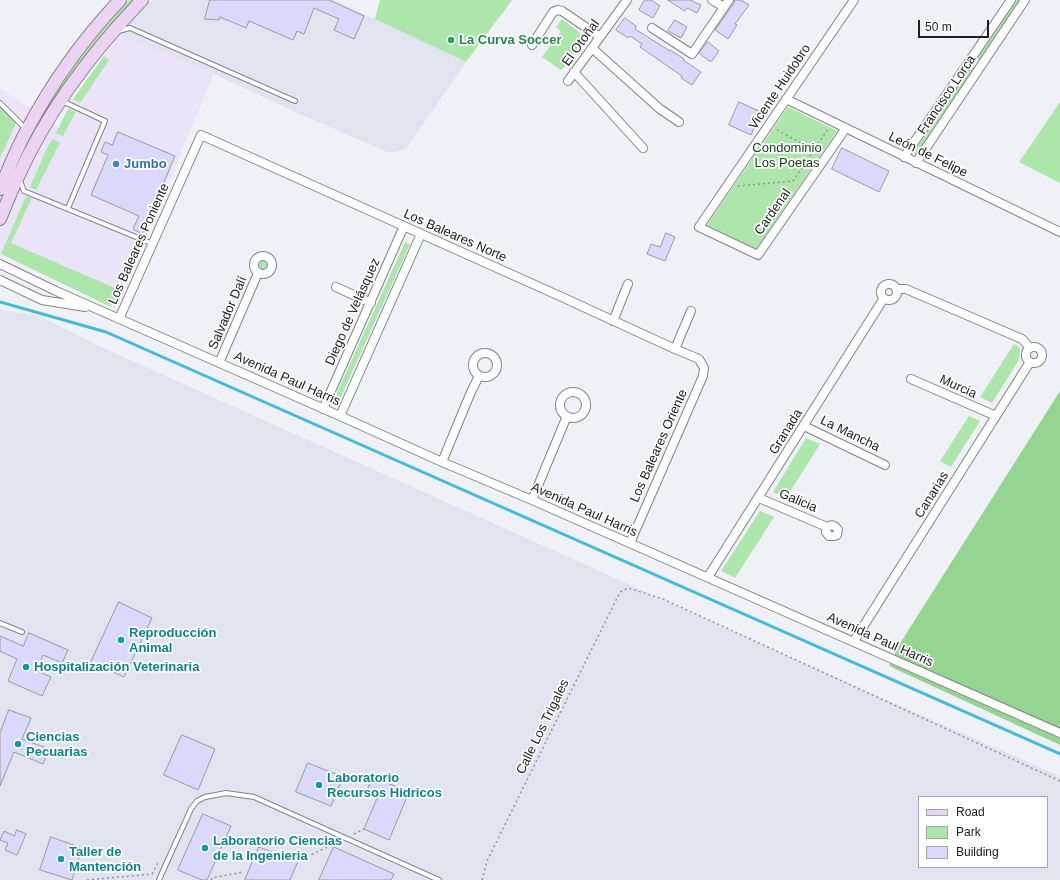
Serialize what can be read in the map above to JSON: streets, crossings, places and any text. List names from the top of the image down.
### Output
{
  "streets": {
    "street": [
      "El Otoñal",
      "Vicente Huidobro",
      "Francisco Lorca",
      "León de Felipe",
      "Cardenal",
      "Los Baleares Norte",
      "Los Baleares Poniente",
      "Diego de Velásquez",
      "Salvador Dalí",
      "Avenida Paul Harris",
      "Murcia",
      "Granada",
      "La Mancha",
      "Los Baleares Oriente",
      "Canarias",
      "Galicia"
    ],
    "path": ["Calle Los Trigales"]
  },
  "crossings": [
    ["Vicente Huidobro", "León de Felipe"],
    ["Vicente Huidobro", "Cardenal"],
    ["Francisco Lorca", "León de Felipe"],
    ["León de Felipe", "Cardenal"],
    ["Los Baleares Norte", "Los Baleares Poniente"],
    ["Los Baleares Norte", "Diego de Velásquez"],
    ["Los Baleares Norte", "Los Baleares Oriente"],
    ["Los Baleares Poniente", "Avenida Paul Harris"],
    ["Diego de Velásquez", "Avenida Paul Harris"],
    ["Salvador Dalí", "Avenida Paul Harris"],
    ["Avenida Paul Harris", "Granada"],
    ["Avenida Paul Harris", "Los Baleares Oriente"],
    ["Avenida Paul Harris", "Canarias"],
    ["Murcia", "Canarias"],
    ["Granada", "La Mancha"],
    ["Granada", "Canarias"],
    ["Granada", "Galicia"]
  ],
  "parks": ["Condominio Los Poetas"],
  "places": [
    "La Curva Soccer",
    "Jumbo",
    "Reproducción Animal",
    "Hospitalización Veterinaria",
    "Ciencias Pecuarias",
    "Laboratorio Recursos Hidricos",
    "Laboratorio Ciencias de la Ingenieria",
    "Taller de Mantención"
  ],
  "legend": ["Road", "Park", "Building"],
  "scale_bar": "50 m"
}
